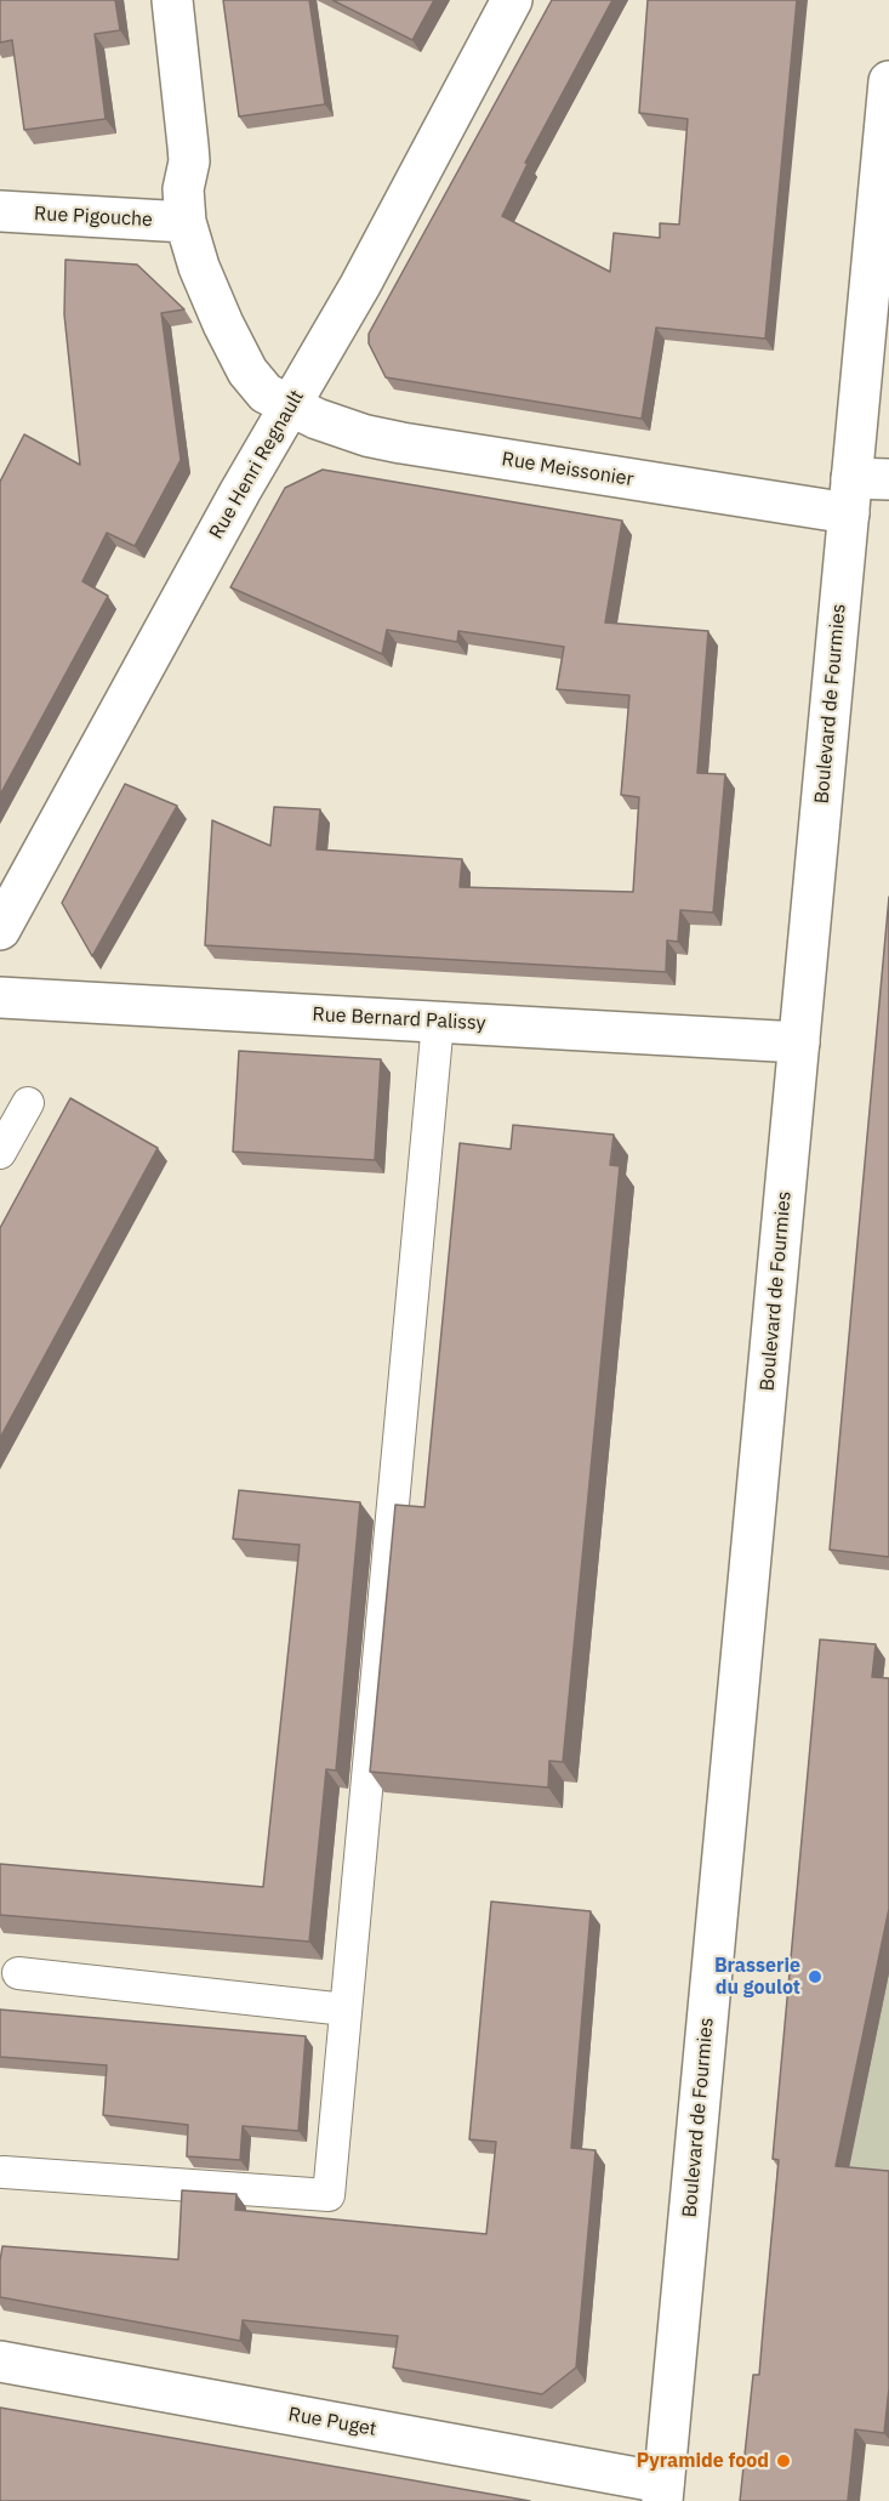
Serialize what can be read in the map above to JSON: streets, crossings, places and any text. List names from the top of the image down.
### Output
{
  "streets": {
    "street": [
      "Rue Pigouche",
      "Rue Henri Regnault",
      "Rue Meissonier",
      "Boulevard de Fourmies",
      "Rue Bernard Palissy",
      "Rue Puget"
    ]
  },
  "crossings": [
    ["Rue Pigouche", "Rue Meissonier"],
    ["Rue Henri Regnault", "Rue Meissonier"],
    ["Rue Meissonier", "Boulevard de Fourmies"],
    ["Boulevard de Fourmies", "Rue Bernard Palissy"],
    ["Boulevard de Fourmies", "Rue Puget"]
  ],
  "places": ["Brasserie du goulot", "Pyramide food"]
}
